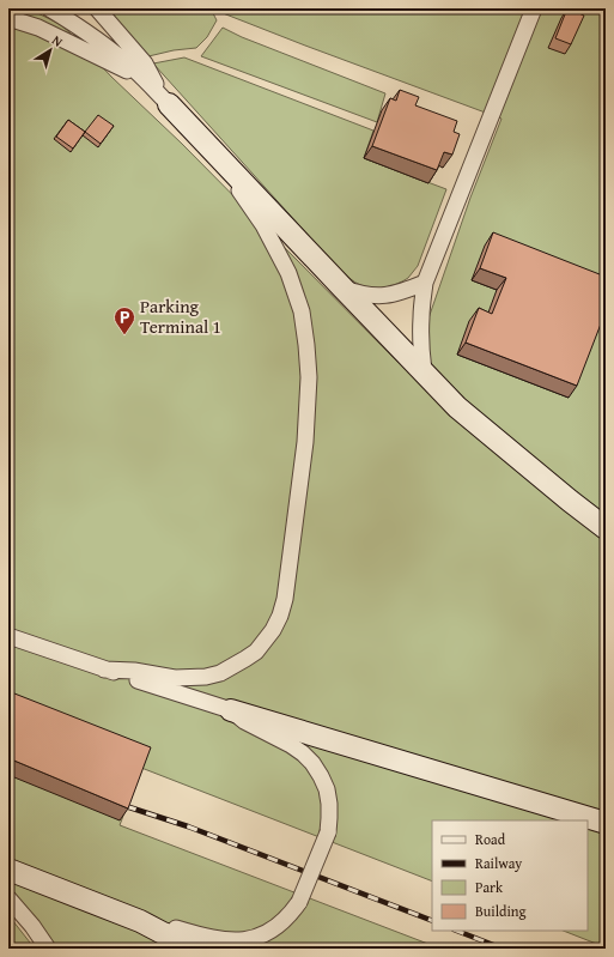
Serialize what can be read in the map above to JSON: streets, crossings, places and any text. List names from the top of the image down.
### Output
{
  "places": {
    "parking": ["Parking Terminal 1"]
  },
  "legend": [
    "Road",
    "Railway",
    "Park",
    "Building"
  ],
  "north": "top right"
}
